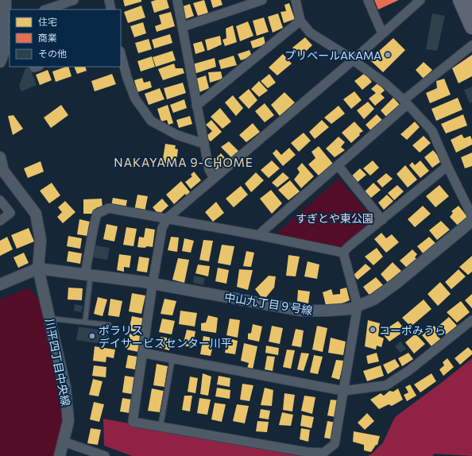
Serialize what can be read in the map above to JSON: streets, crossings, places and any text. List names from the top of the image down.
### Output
{
  "streets": {
    "street": ["中山九丁目９号線", "川平四丁目中央線"]
  },
  "crossings": [
    ["中山九丁目９号線", "川平四丁目中央線"]
  ],
  "districts": ["NAKAYAMA 9-CHOME"],
  "parks": ["すぎとや東公園"],
  "places": ["プリベールAKAMA", "コーポみうら", "ポラリス デイサービスセンター川平"],
  "legend": ["住宅", "商業", "その他"]
}
